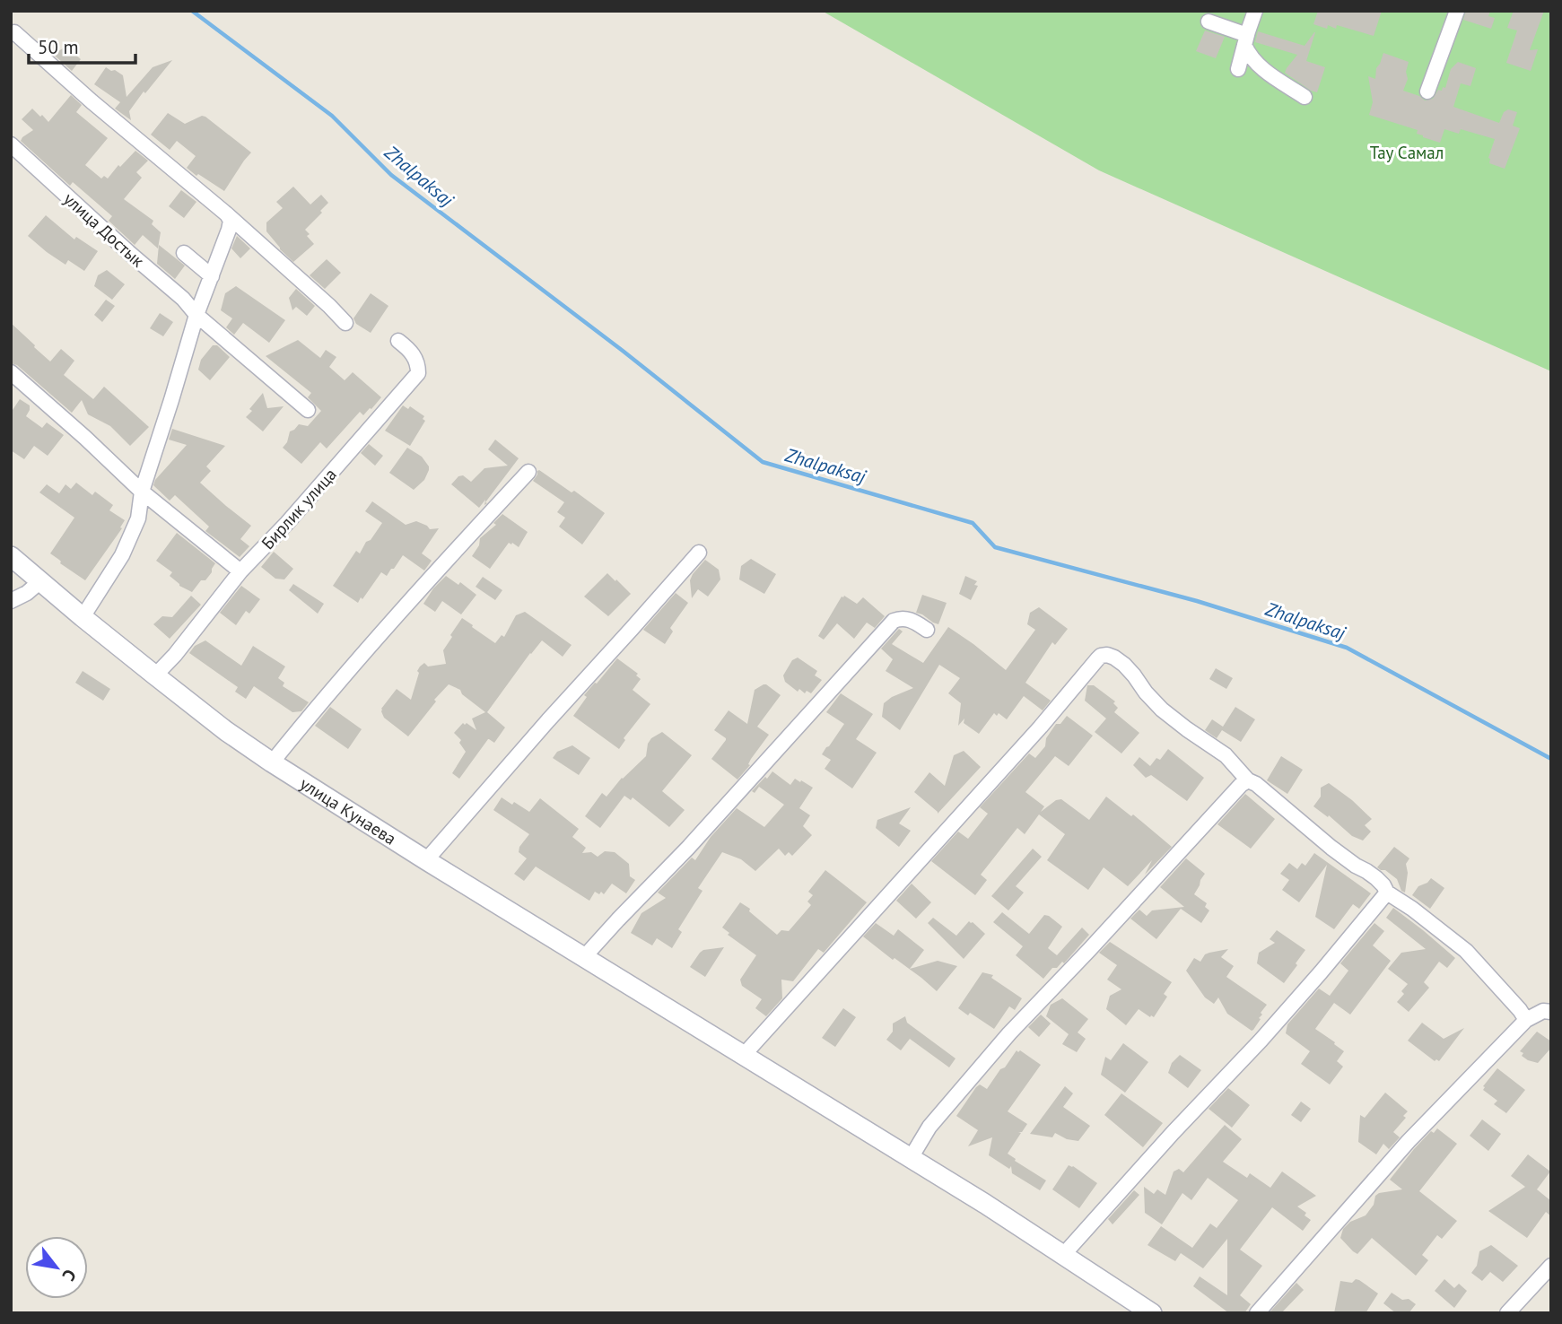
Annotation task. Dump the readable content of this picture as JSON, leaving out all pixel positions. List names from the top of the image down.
{
  "streets": {
    "main road": ["улица Кунаева"],
    "street": ["улица Достык", "Бирлик улица"]
  },
  "crossings": [
    ["Бирлик улица", "улица Кунаева"]
  ],
  "water": ["Zhalpaksaj"],
  "parks": ["Тау Самал"],
  "scale_bar": "50 m",
  "north": "bottom right"
}
